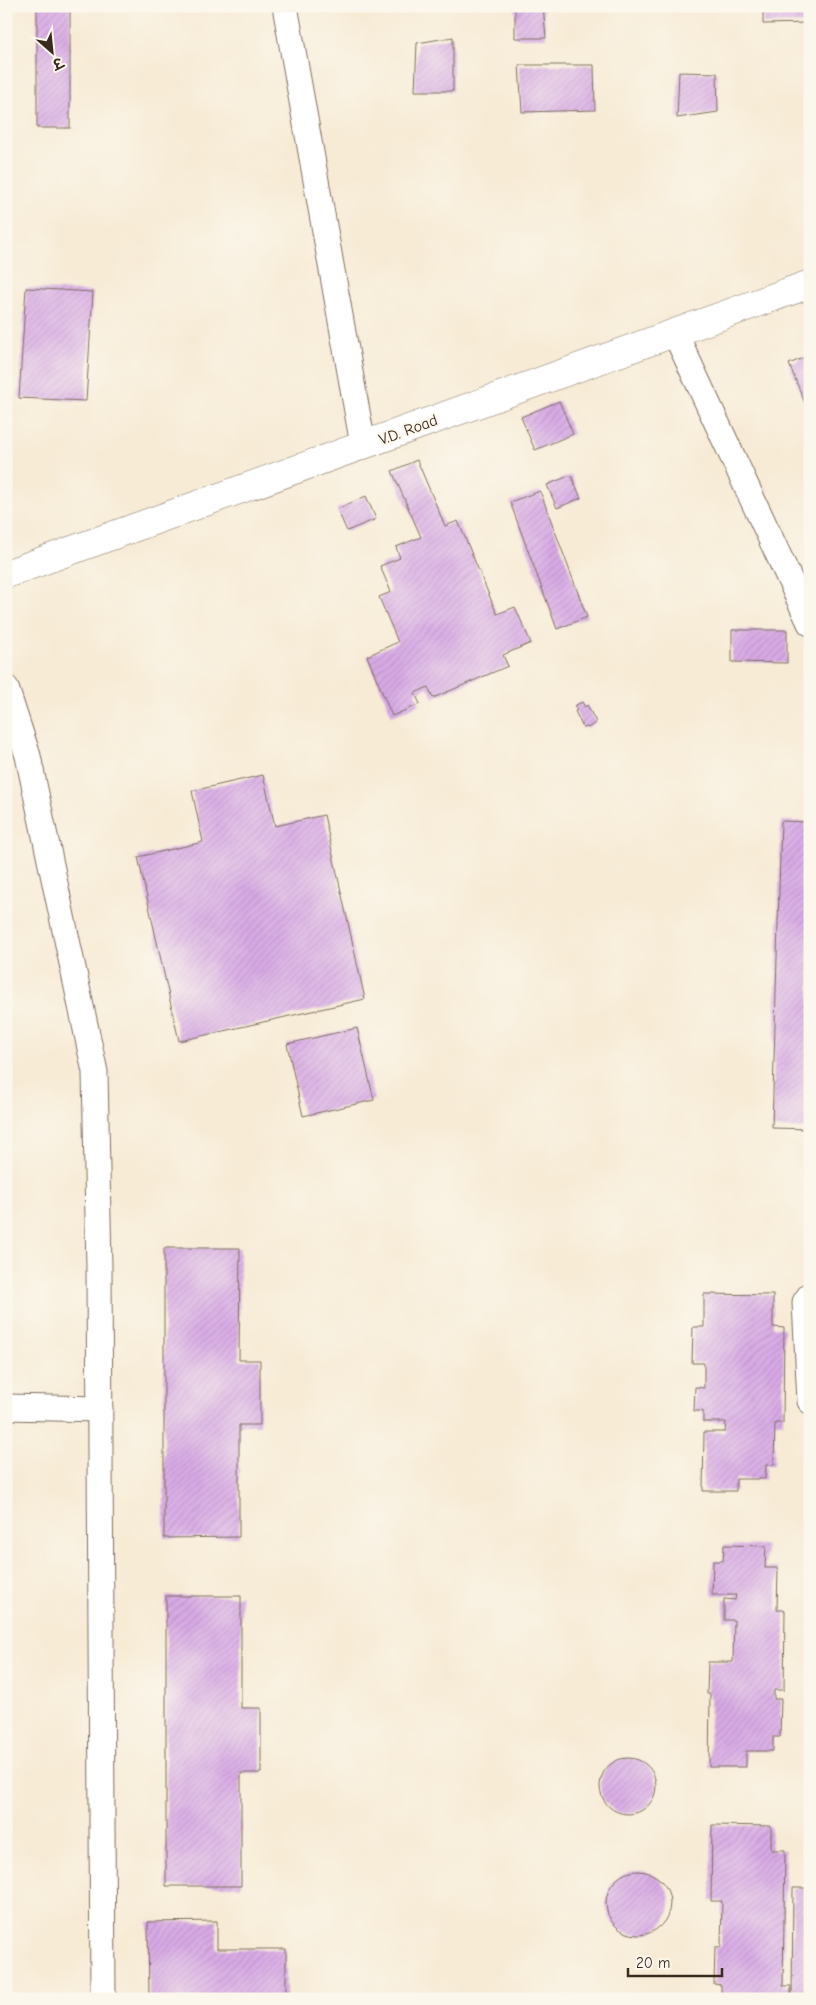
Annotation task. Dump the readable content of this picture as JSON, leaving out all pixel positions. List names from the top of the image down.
{
  "streets": {
    "street": ["V.D. Road"]
  },
  "scale_bar": "20 m",
  "north": "bottom right"
}
